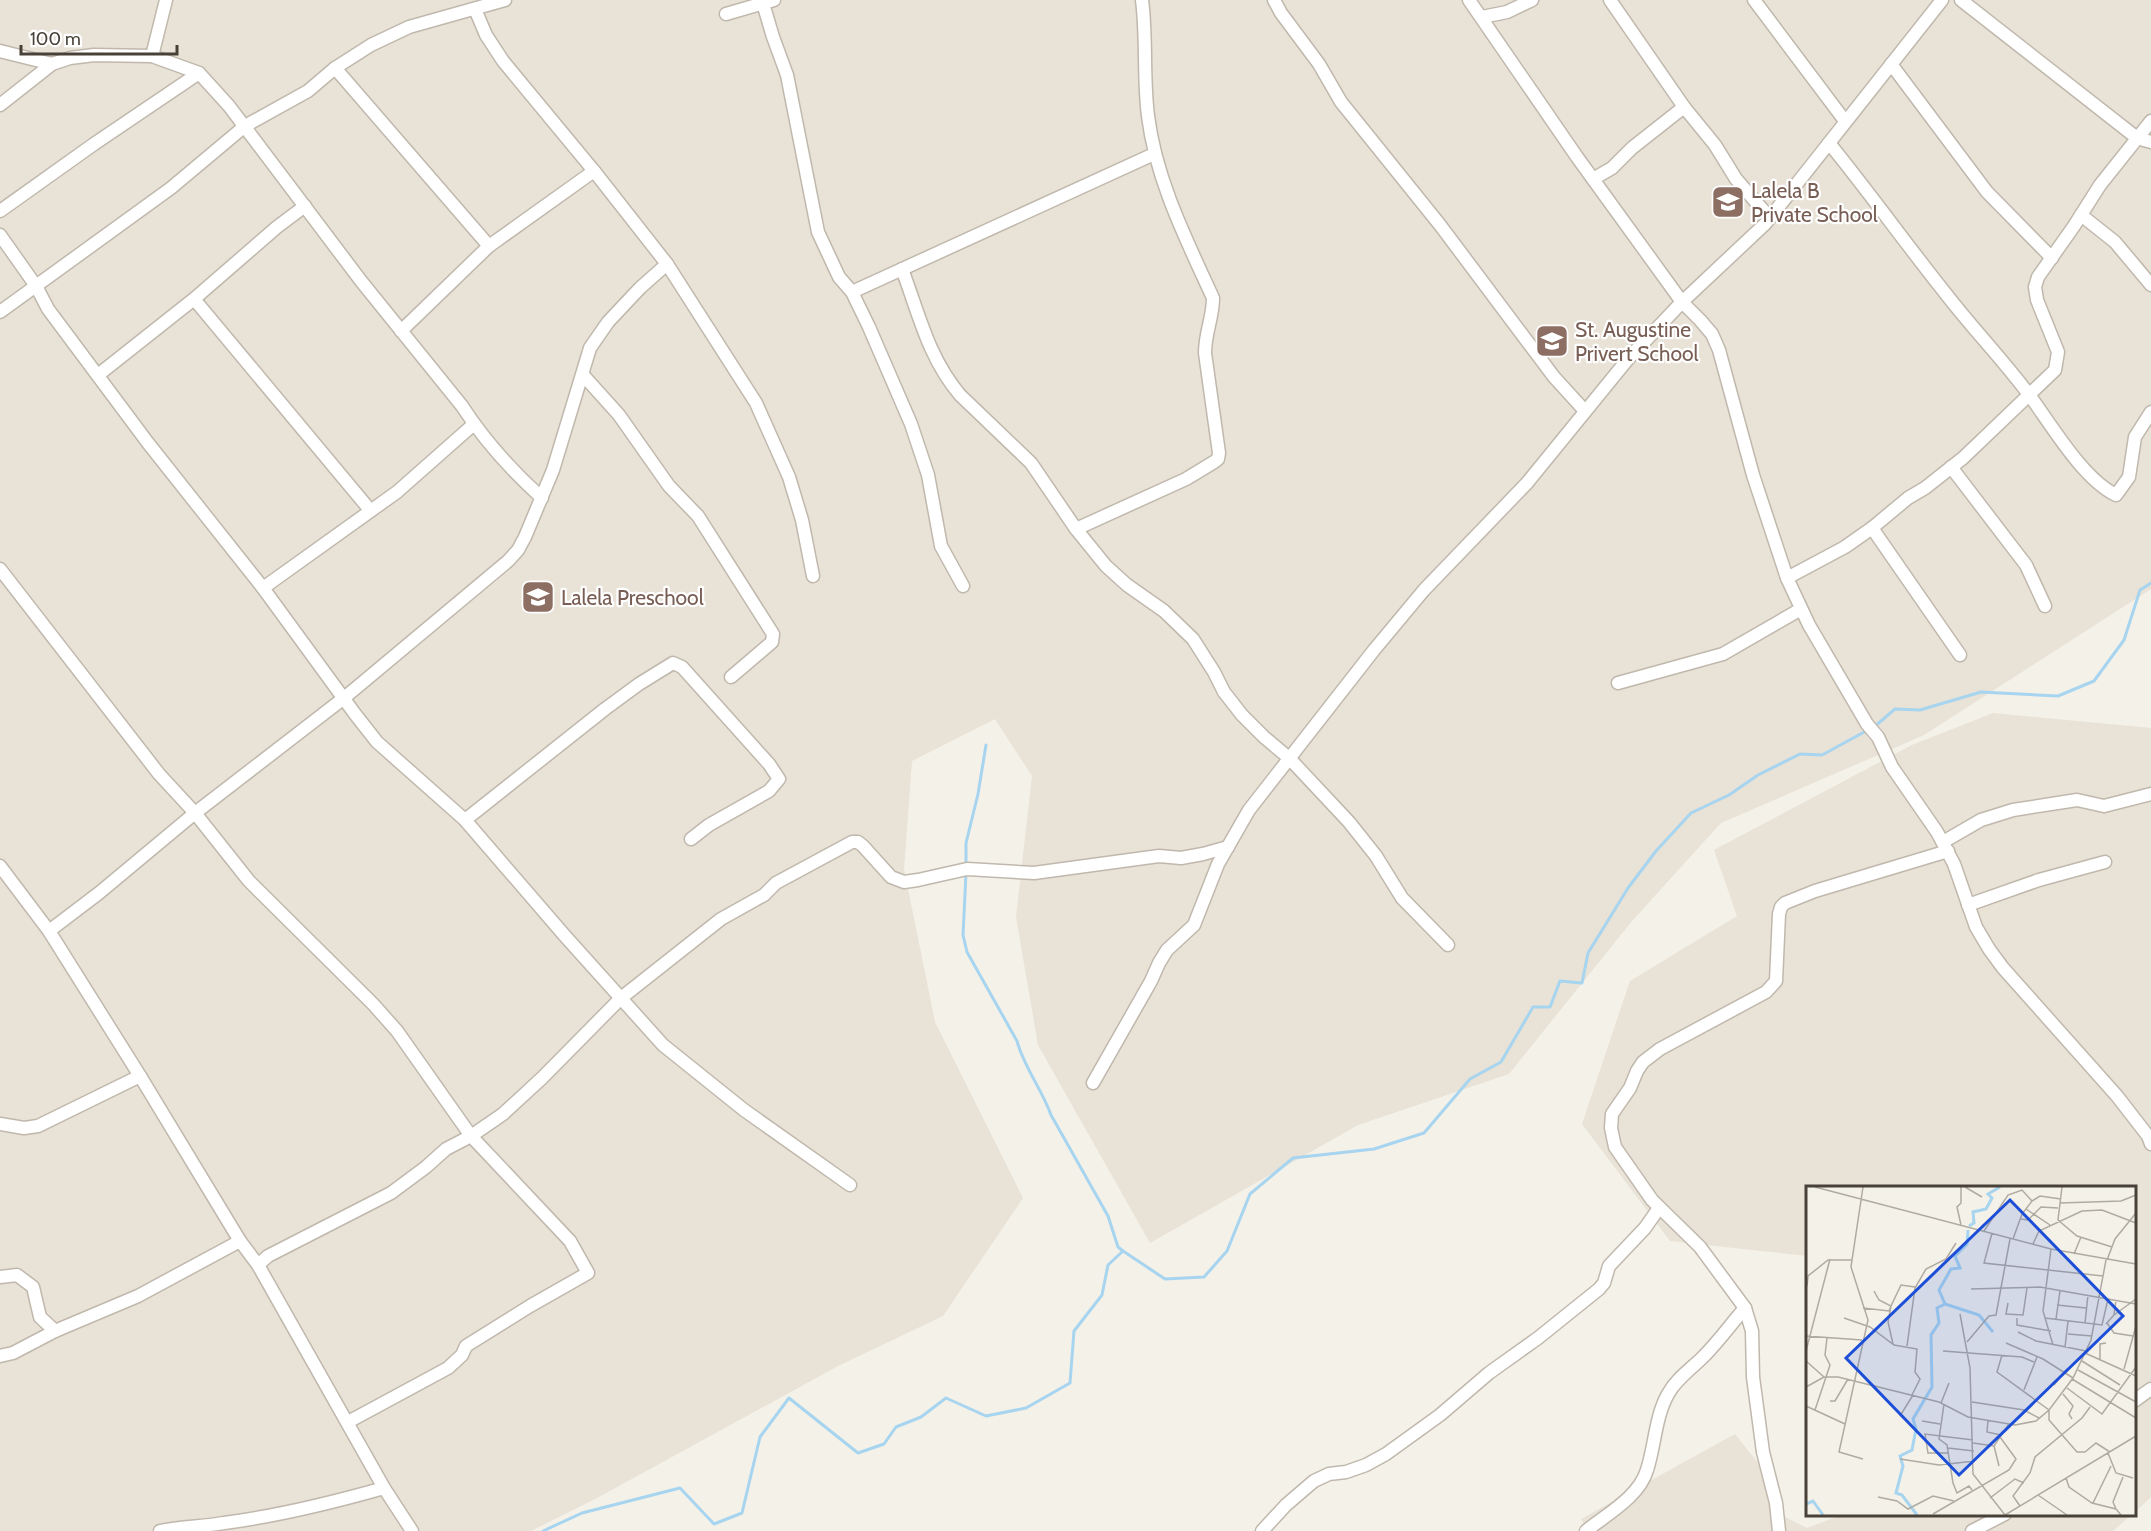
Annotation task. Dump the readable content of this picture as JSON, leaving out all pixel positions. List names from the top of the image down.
{
  "places": {
    "school or university": ["Lalela B Private School", "St. Augustine Privert School", "Lalela Preschool"]
  },
  "scale_bar": "100 m"
}
